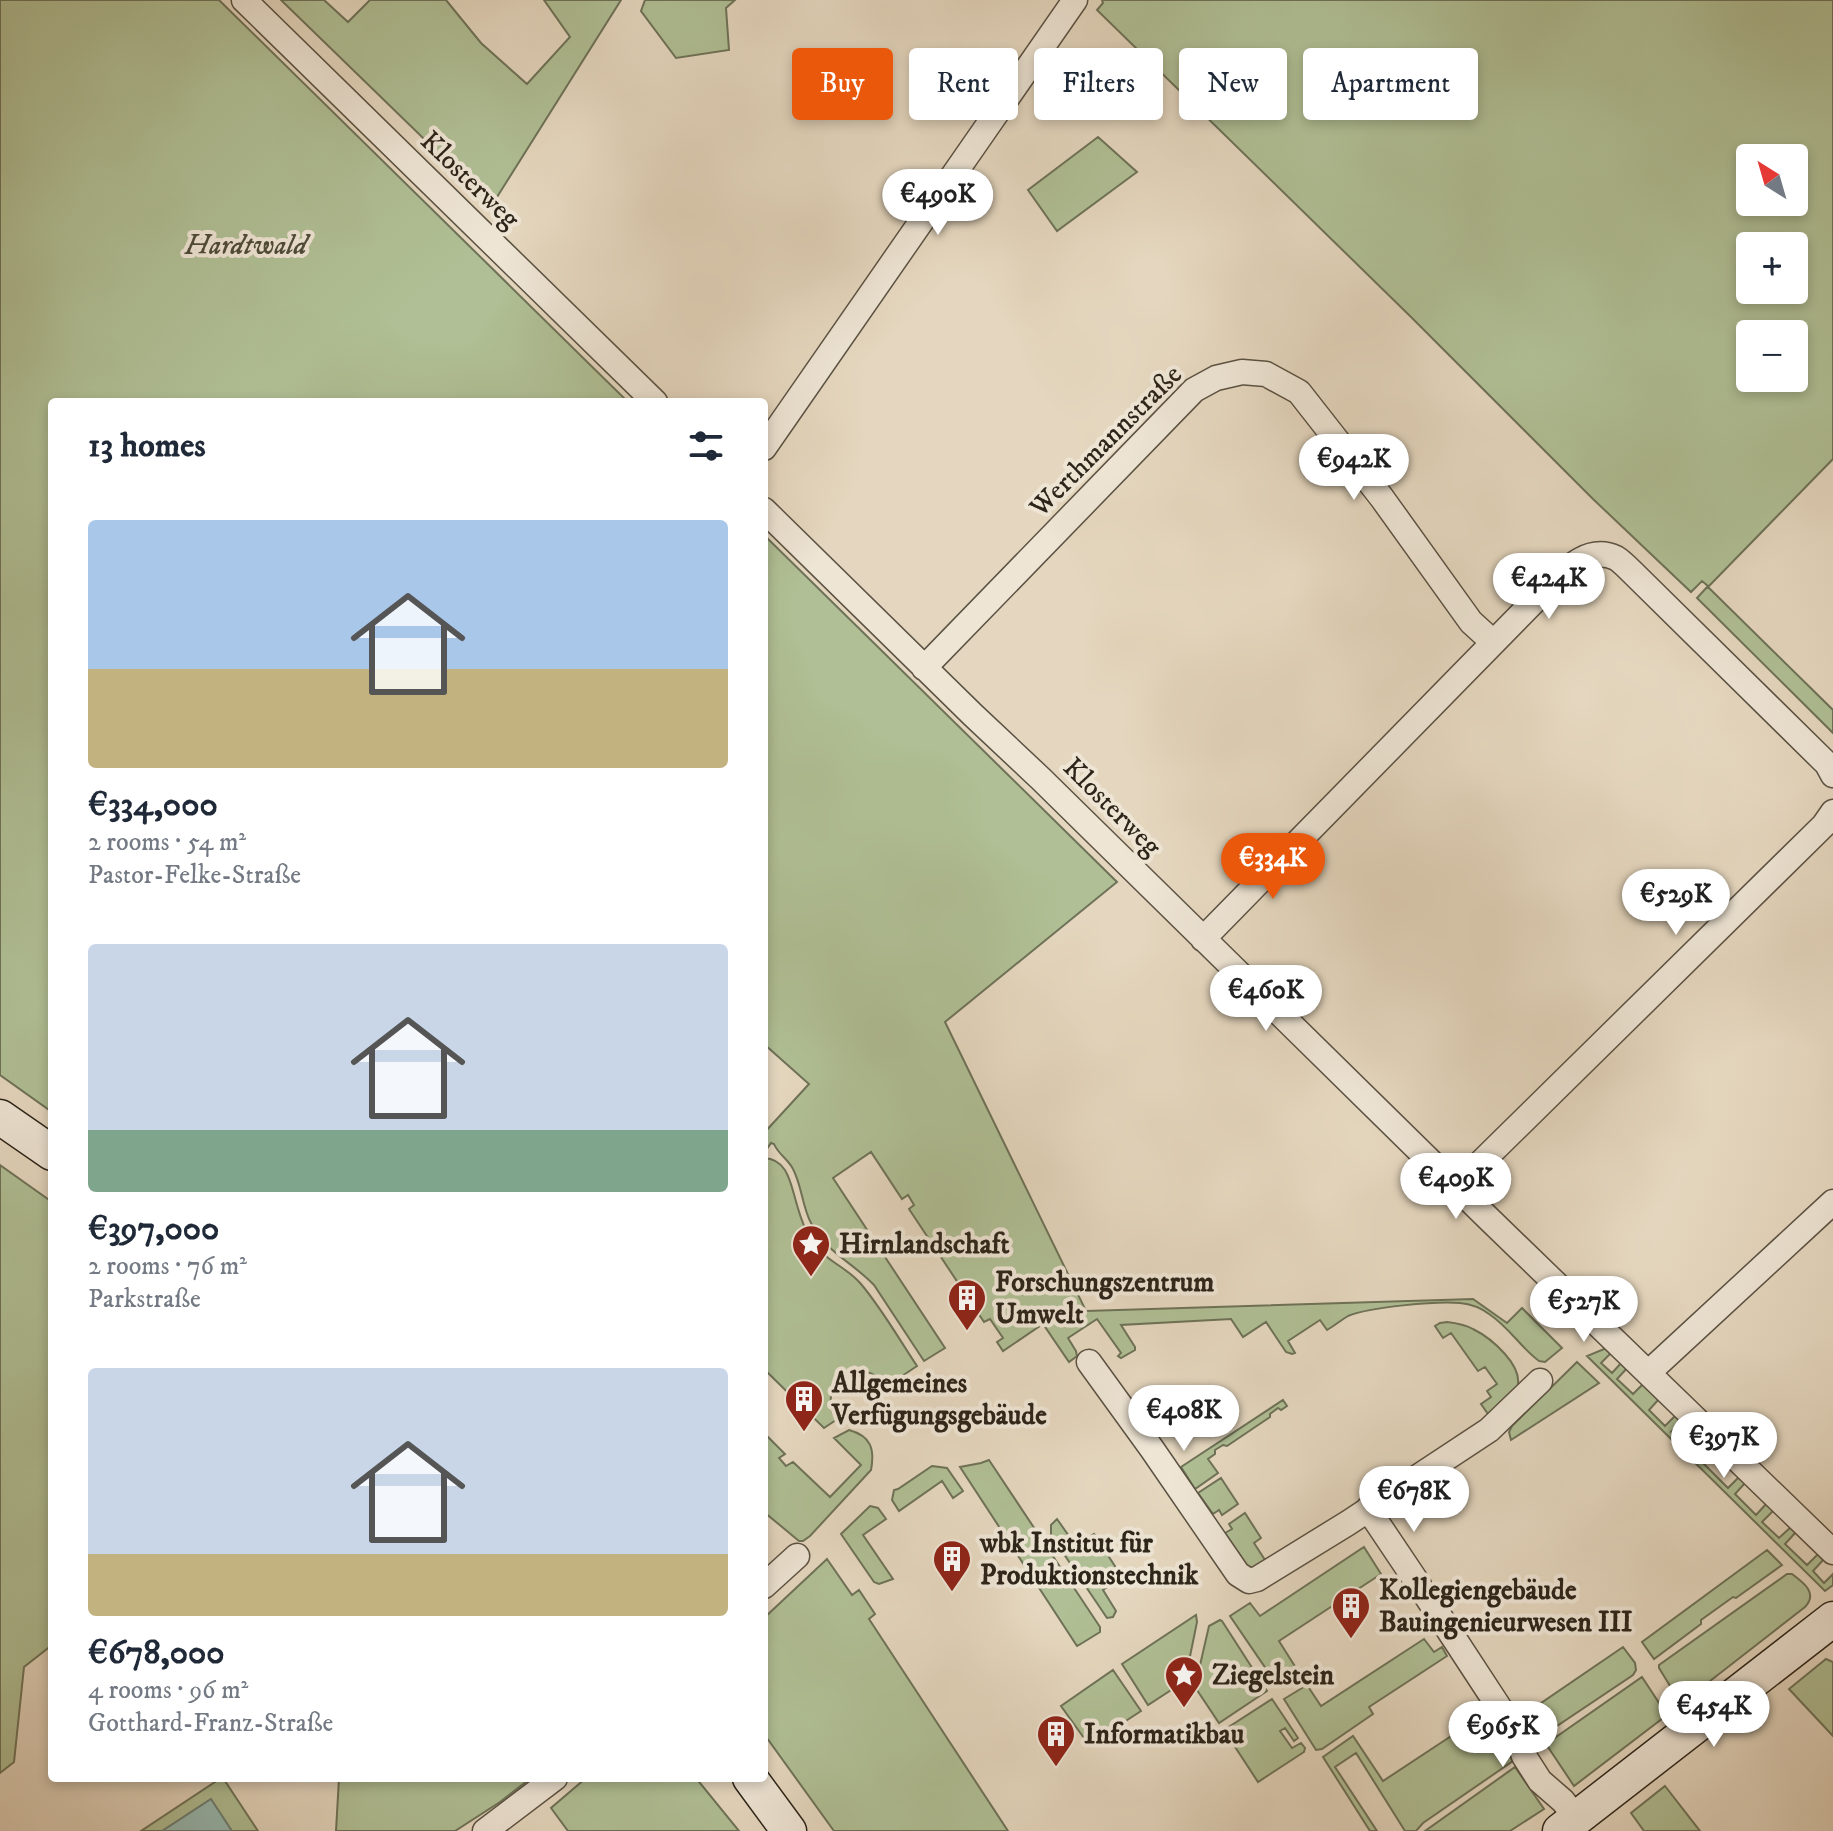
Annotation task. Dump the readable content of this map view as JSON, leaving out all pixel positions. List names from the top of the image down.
{
  "streets": {
    "street": ["Klosterweg", "Werthmannstraße"]
  },
  "crossings": [
    ["Klosterweg", "Werthmannstraße"]
  ],
  "parks": ["Hardtwald"],
  "places": {
    "place": ["Hirnlandschaft", "Ziegelstein"],
    "building": [
      "Forschungszentrum Umwelt",
      "Allgemeines Verfügungsgebäude",
      "wbk Institut für Produktionstechnik",
      "Kollegiengebäude Bauingenieurwesen III",
      "Informatikbau"
    ]
  },
  "north": "top left",
  "page": {
    "chip": [
      "Buy",
      "Rent",
      "Filters",
      "New",
      "Apartment"
    ],
    "map_buttons": ["+", "−"],
    "price": [
      "€490K",
      "€942K",
      "€424K",
      "€334K",
      "€529K",
      "€460K",
      "€409K",
      "€527K",
      "€408K",
      "€397K",
      "€678K",
      "€454K",
      "€965K"
    ],
    "heading": "13 homes",
    "list": [
      {
        "name": "€334,000",
        "note": "2 rooms · 54 m² · Pastor-Felke-Straße"
      },
      {
        "name": "€397,000",
        "note": "2 rooms · 76 m² · Parkstraße"
      },
      {
        "name": "€678,000",
        "note": "4 rooms · 96 m² · Gotthard-Franz-Straße"
      }
    ]
  }
}
